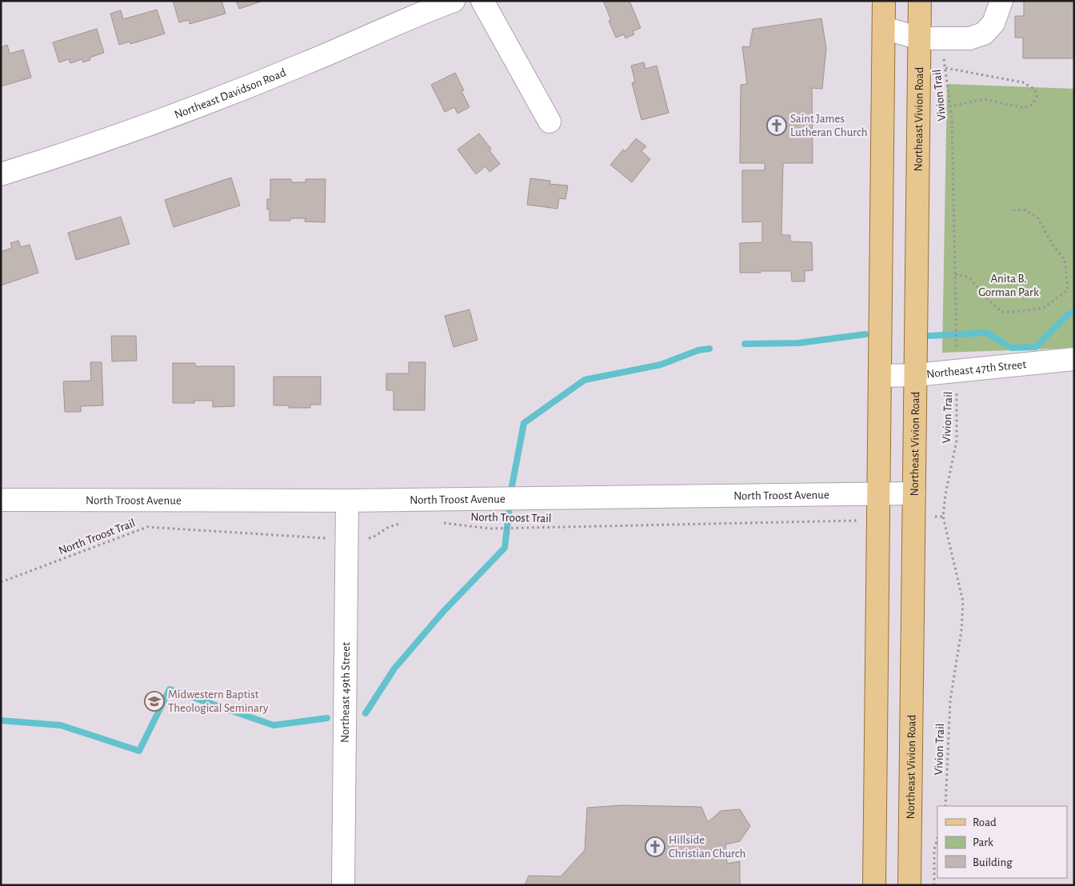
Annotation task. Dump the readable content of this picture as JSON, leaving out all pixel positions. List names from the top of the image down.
{
  "streets": {
    "main road": ["Northeast Vivion Road"],
    "street": [
      "Northeast Davidson Road",
      "Northeast 47th Street",
      "North Troost Avenue",
      "Northeast 49th Street"
    ],
    "path": ["Vivion Trail", "North Troost Trail"]
  },
  "crossings": [
    ["Vivion Trail", "Northeast 47th Street"],
    ["Northeast Vivion Road", "Northeast 47th Street"],
    ["Northeast Vivion Road", "North Troost Avenue"],
    ["North Troost Avenue", "Northeast 49th Street"],
    ["North Troost Trail", "Northeast 49th Street"]
  ],
  "parks": ["Anita B. Gorman Park"],
  "places": {
    "church": ["Saint James Lutheran Church", "Hillside Christian Church"],
    "school or university": ["Midwestern Baptist Theological Seminary"]
  },
  "legend": ["Road", "Park", "Building"]
}
